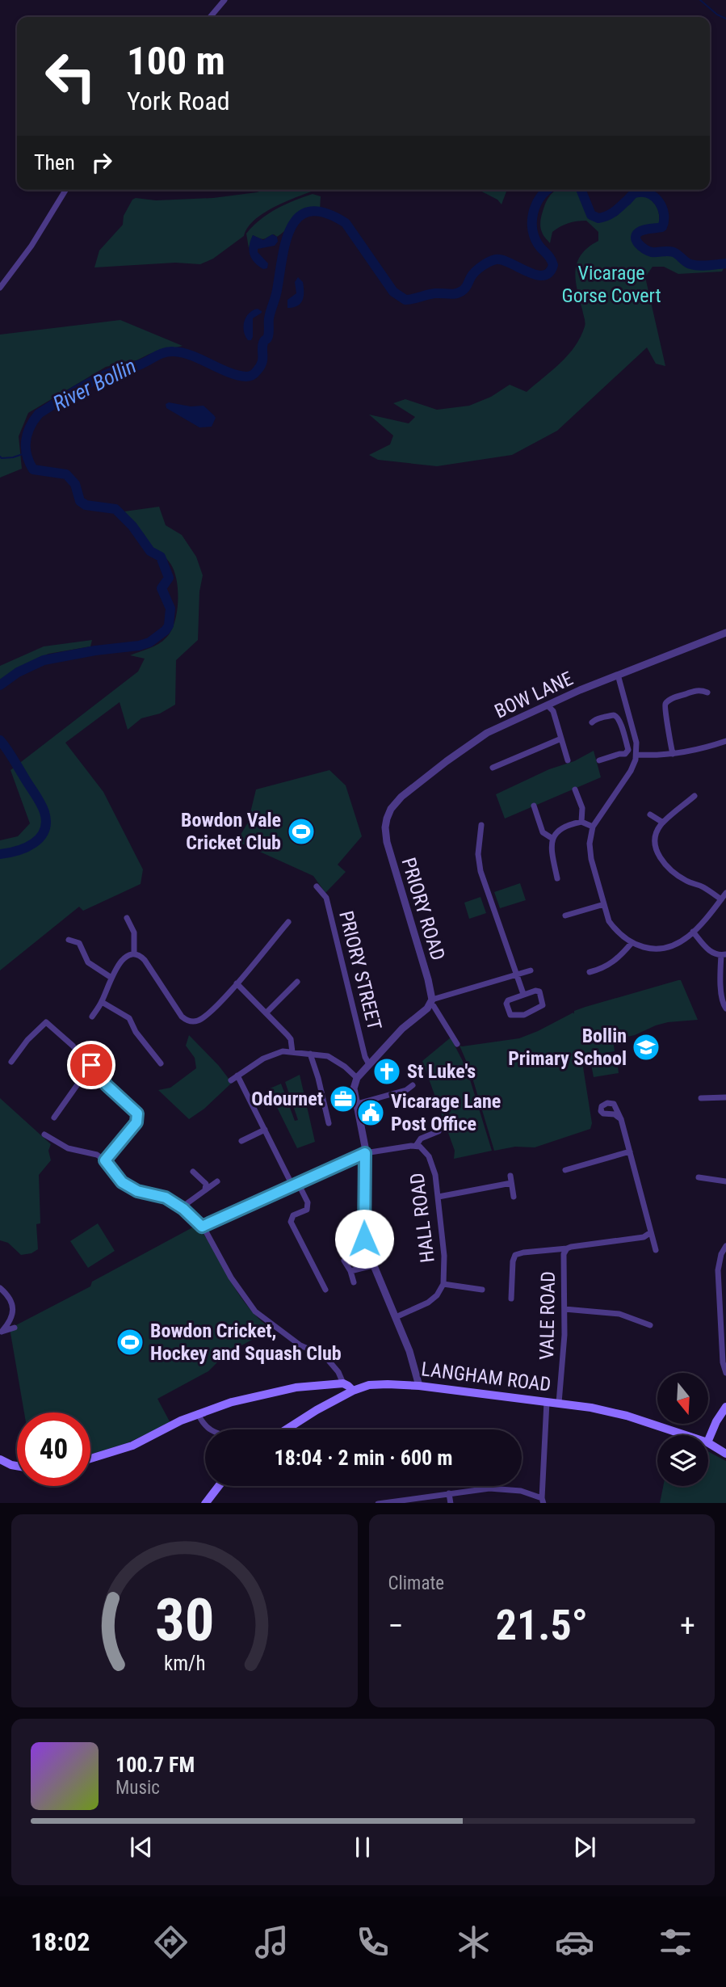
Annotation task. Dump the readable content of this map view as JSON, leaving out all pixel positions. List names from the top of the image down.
{
  "streets": {
    "main road": ["LANGHAM ROAD"],
    "street": [
      "BOW LANE",
      "PRIORY ROAD",
      "PRIORY STREET",
      "HALL ROAD",
      "VALE ROAD"
    ]
  },
  "crossings": [
    ["BOW LANE", "PRIORY ROAD"],
    ["VALE ROAD", "LANGHAM ROAD"]
  ],
  "water": ["River Bollin"],
  "parks": ["Vicarage Gorse Covert"],
  "places": {
    "sports": ["Bowdon Vale Cricket Club", "Bowdon Cricket, Hockey and Squash Club"],
    "school or university": ["Bollin Primary School"],
    "church": ["St Luke's"],
    "office": ["Odournet"],
    "public building": ["Vicarage Lane Post Office"]
  },
  "north": "bottom",
  "page": {
    "turn": ["100 m", "York Road"],
    "then": "Then",
    "limit": "40",
    "trip": "18:04 · 2 min · 600 m",
    "tile": "Climate",
    "heat": ["−", "21.5°", "+"],
    "song": ["100.7 FM", "Music"],
    "tabs": "18:02",
    "gauge": ["30", "km/h"]
  }
}
